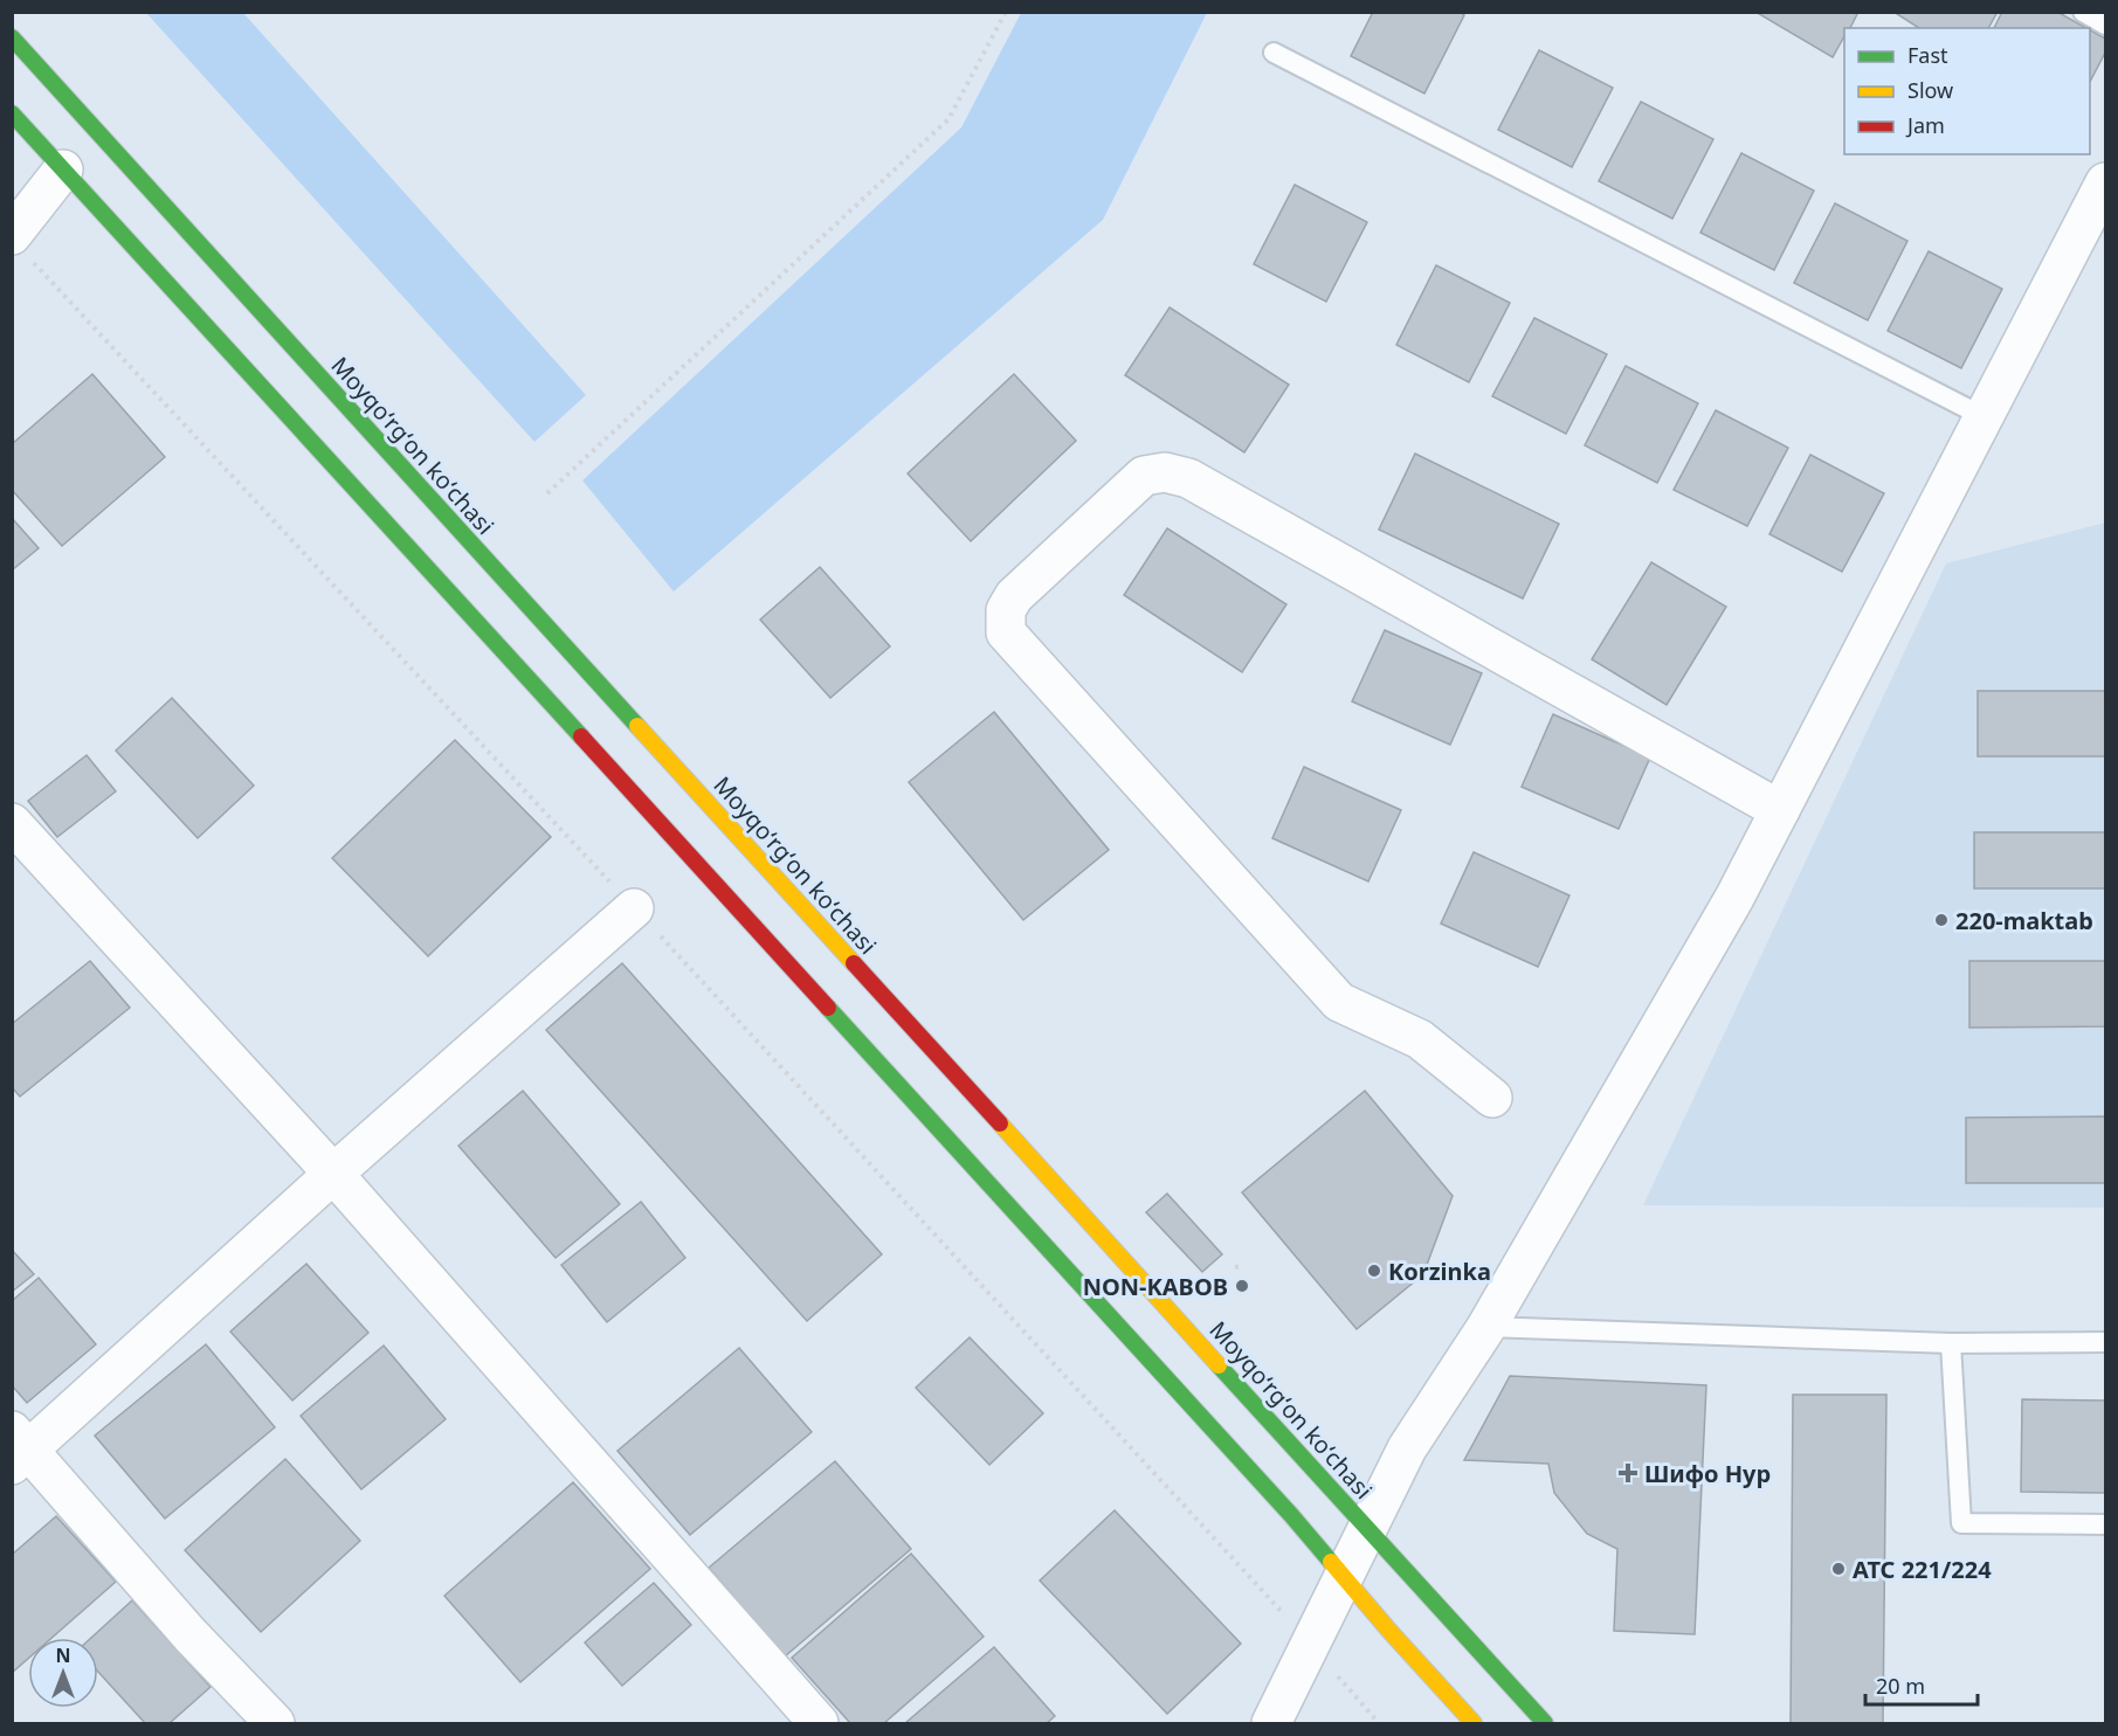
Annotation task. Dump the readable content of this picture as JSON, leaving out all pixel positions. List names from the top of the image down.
{
  "streets": {
    "main road": ["Moyqoʻrgʻon koʻchasi"]
  },
  "places": {
    "other": [
      "220-maktab",
      "Korzinka",
      "NON-KABOB",
      "АТС 221/224"
    ],
    "health": ["Шифо Нур"]
  },
  "legend": ["Fast", "Slow", "Jam"],
  "scale_bar": "20 m",
  "north": "top"
}
